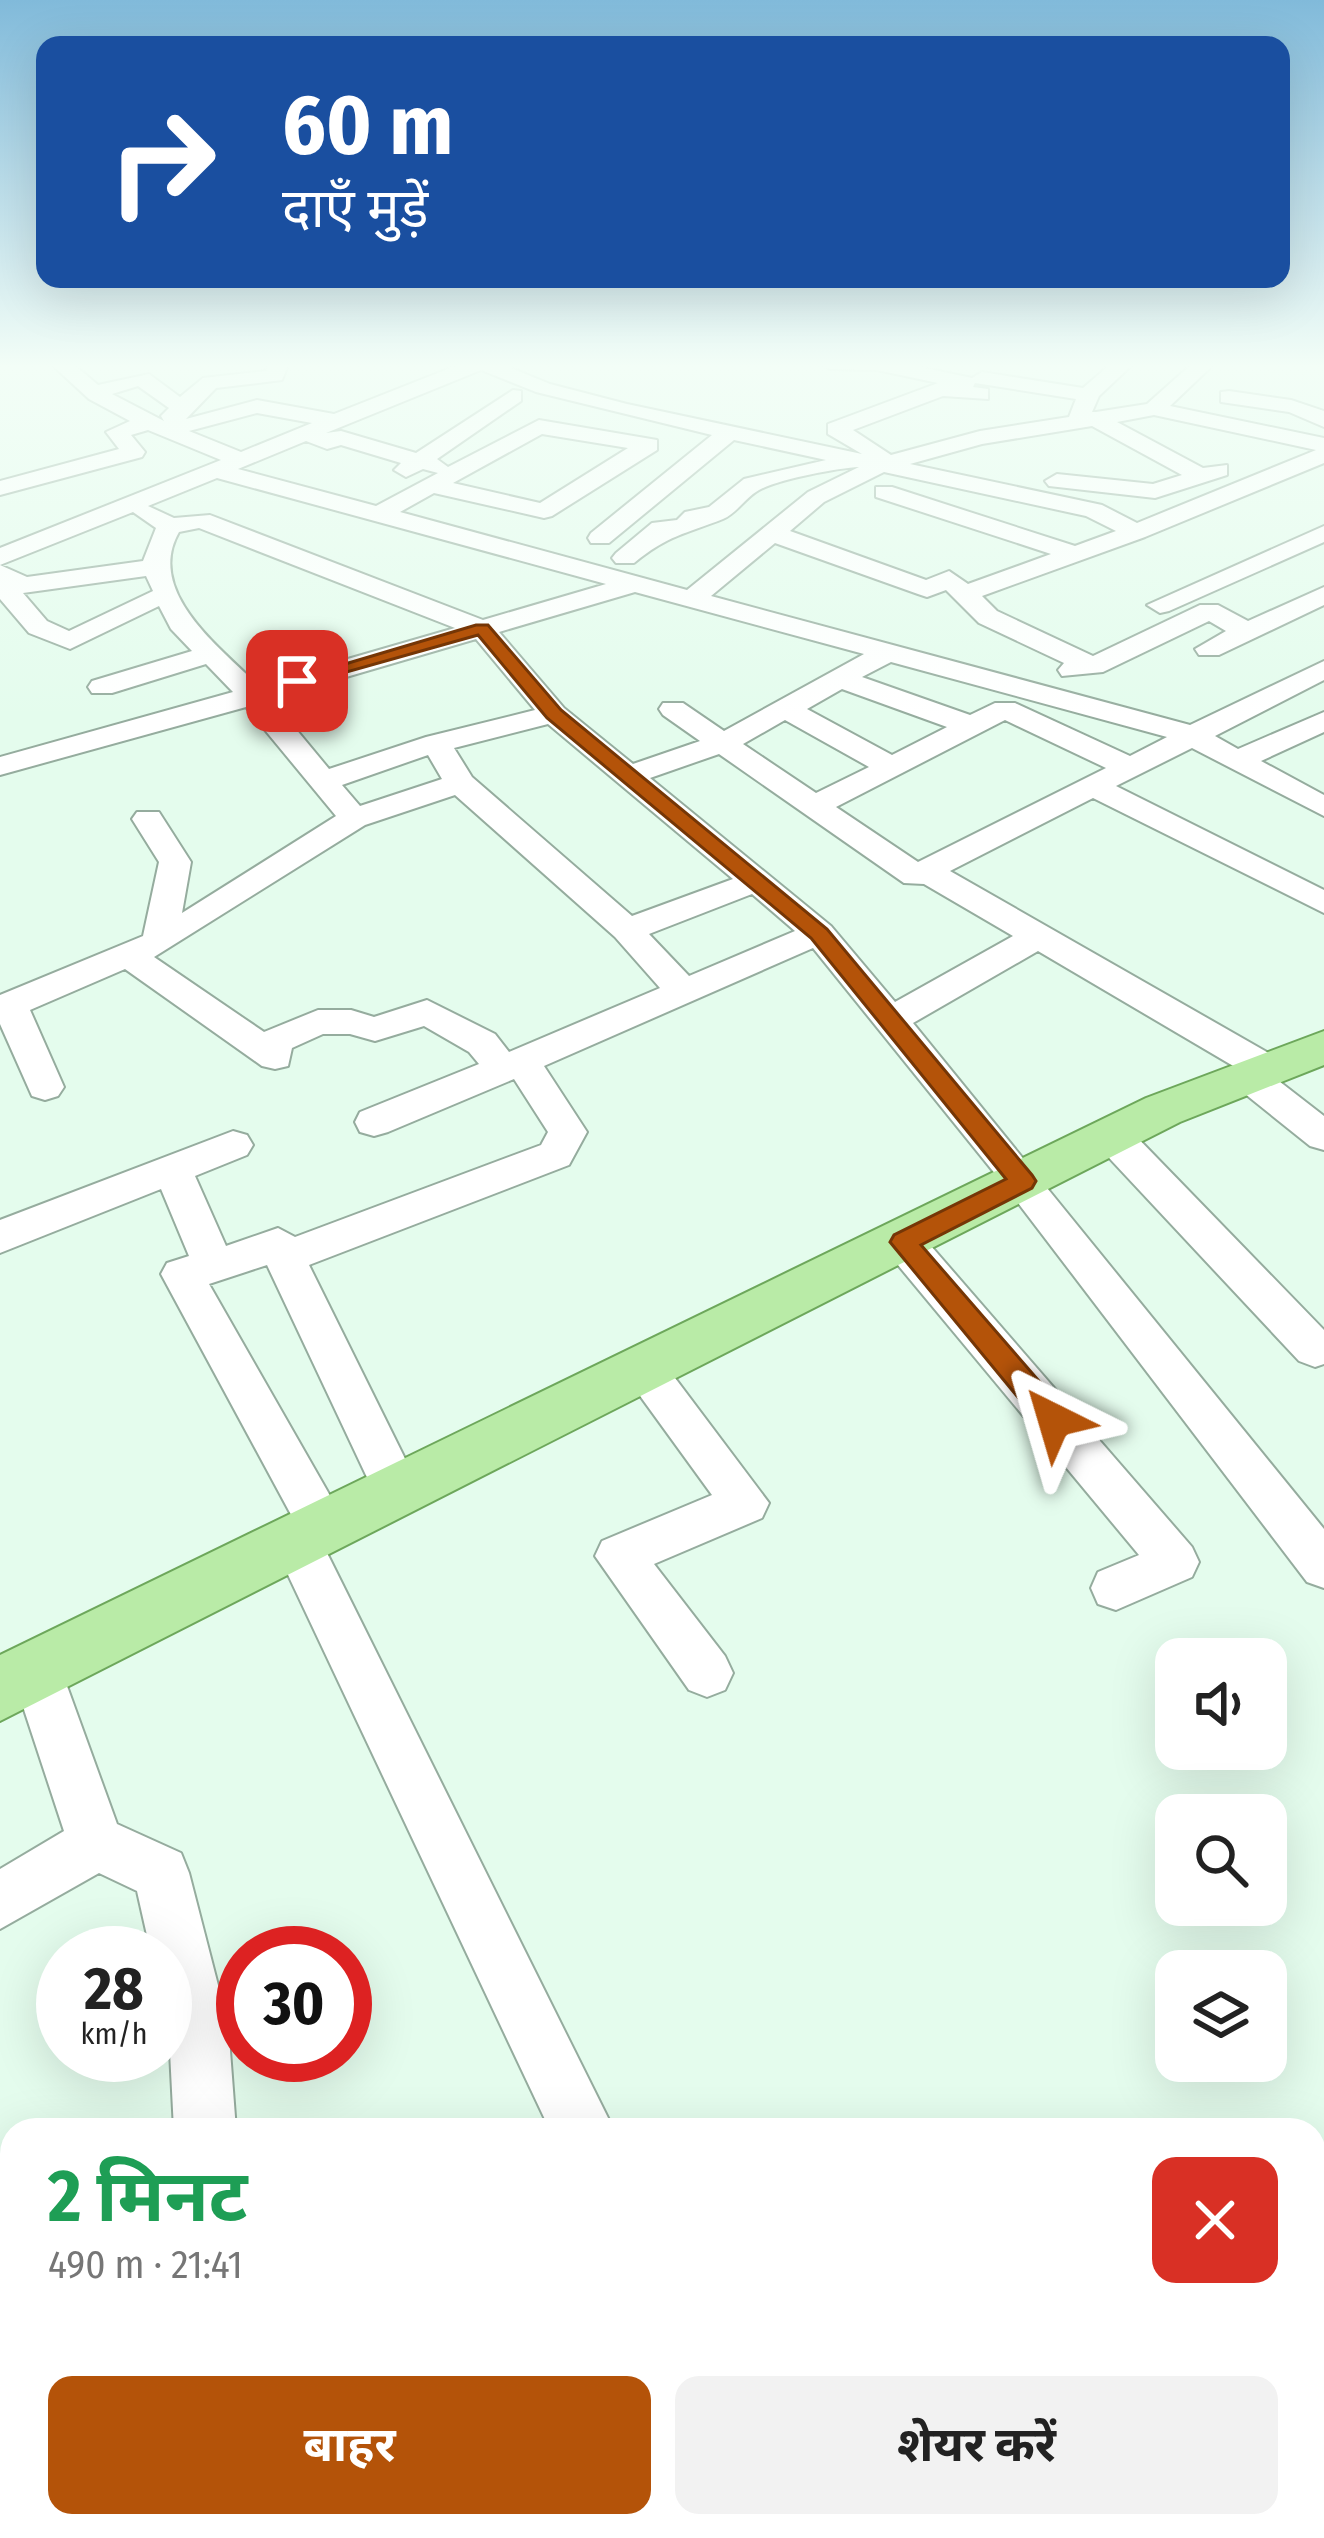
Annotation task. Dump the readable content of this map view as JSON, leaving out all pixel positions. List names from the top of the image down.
{
  "page": {
    "turn": ["60 m", "दाएँ मुड़ें"],
    "speed": "28 km/h",
    "limit": "30",
    "heading": ["2 मिनट", "490 m · 21:41"],
    "buttons": ["बाहर", "शेयर करें"]
  }
}
